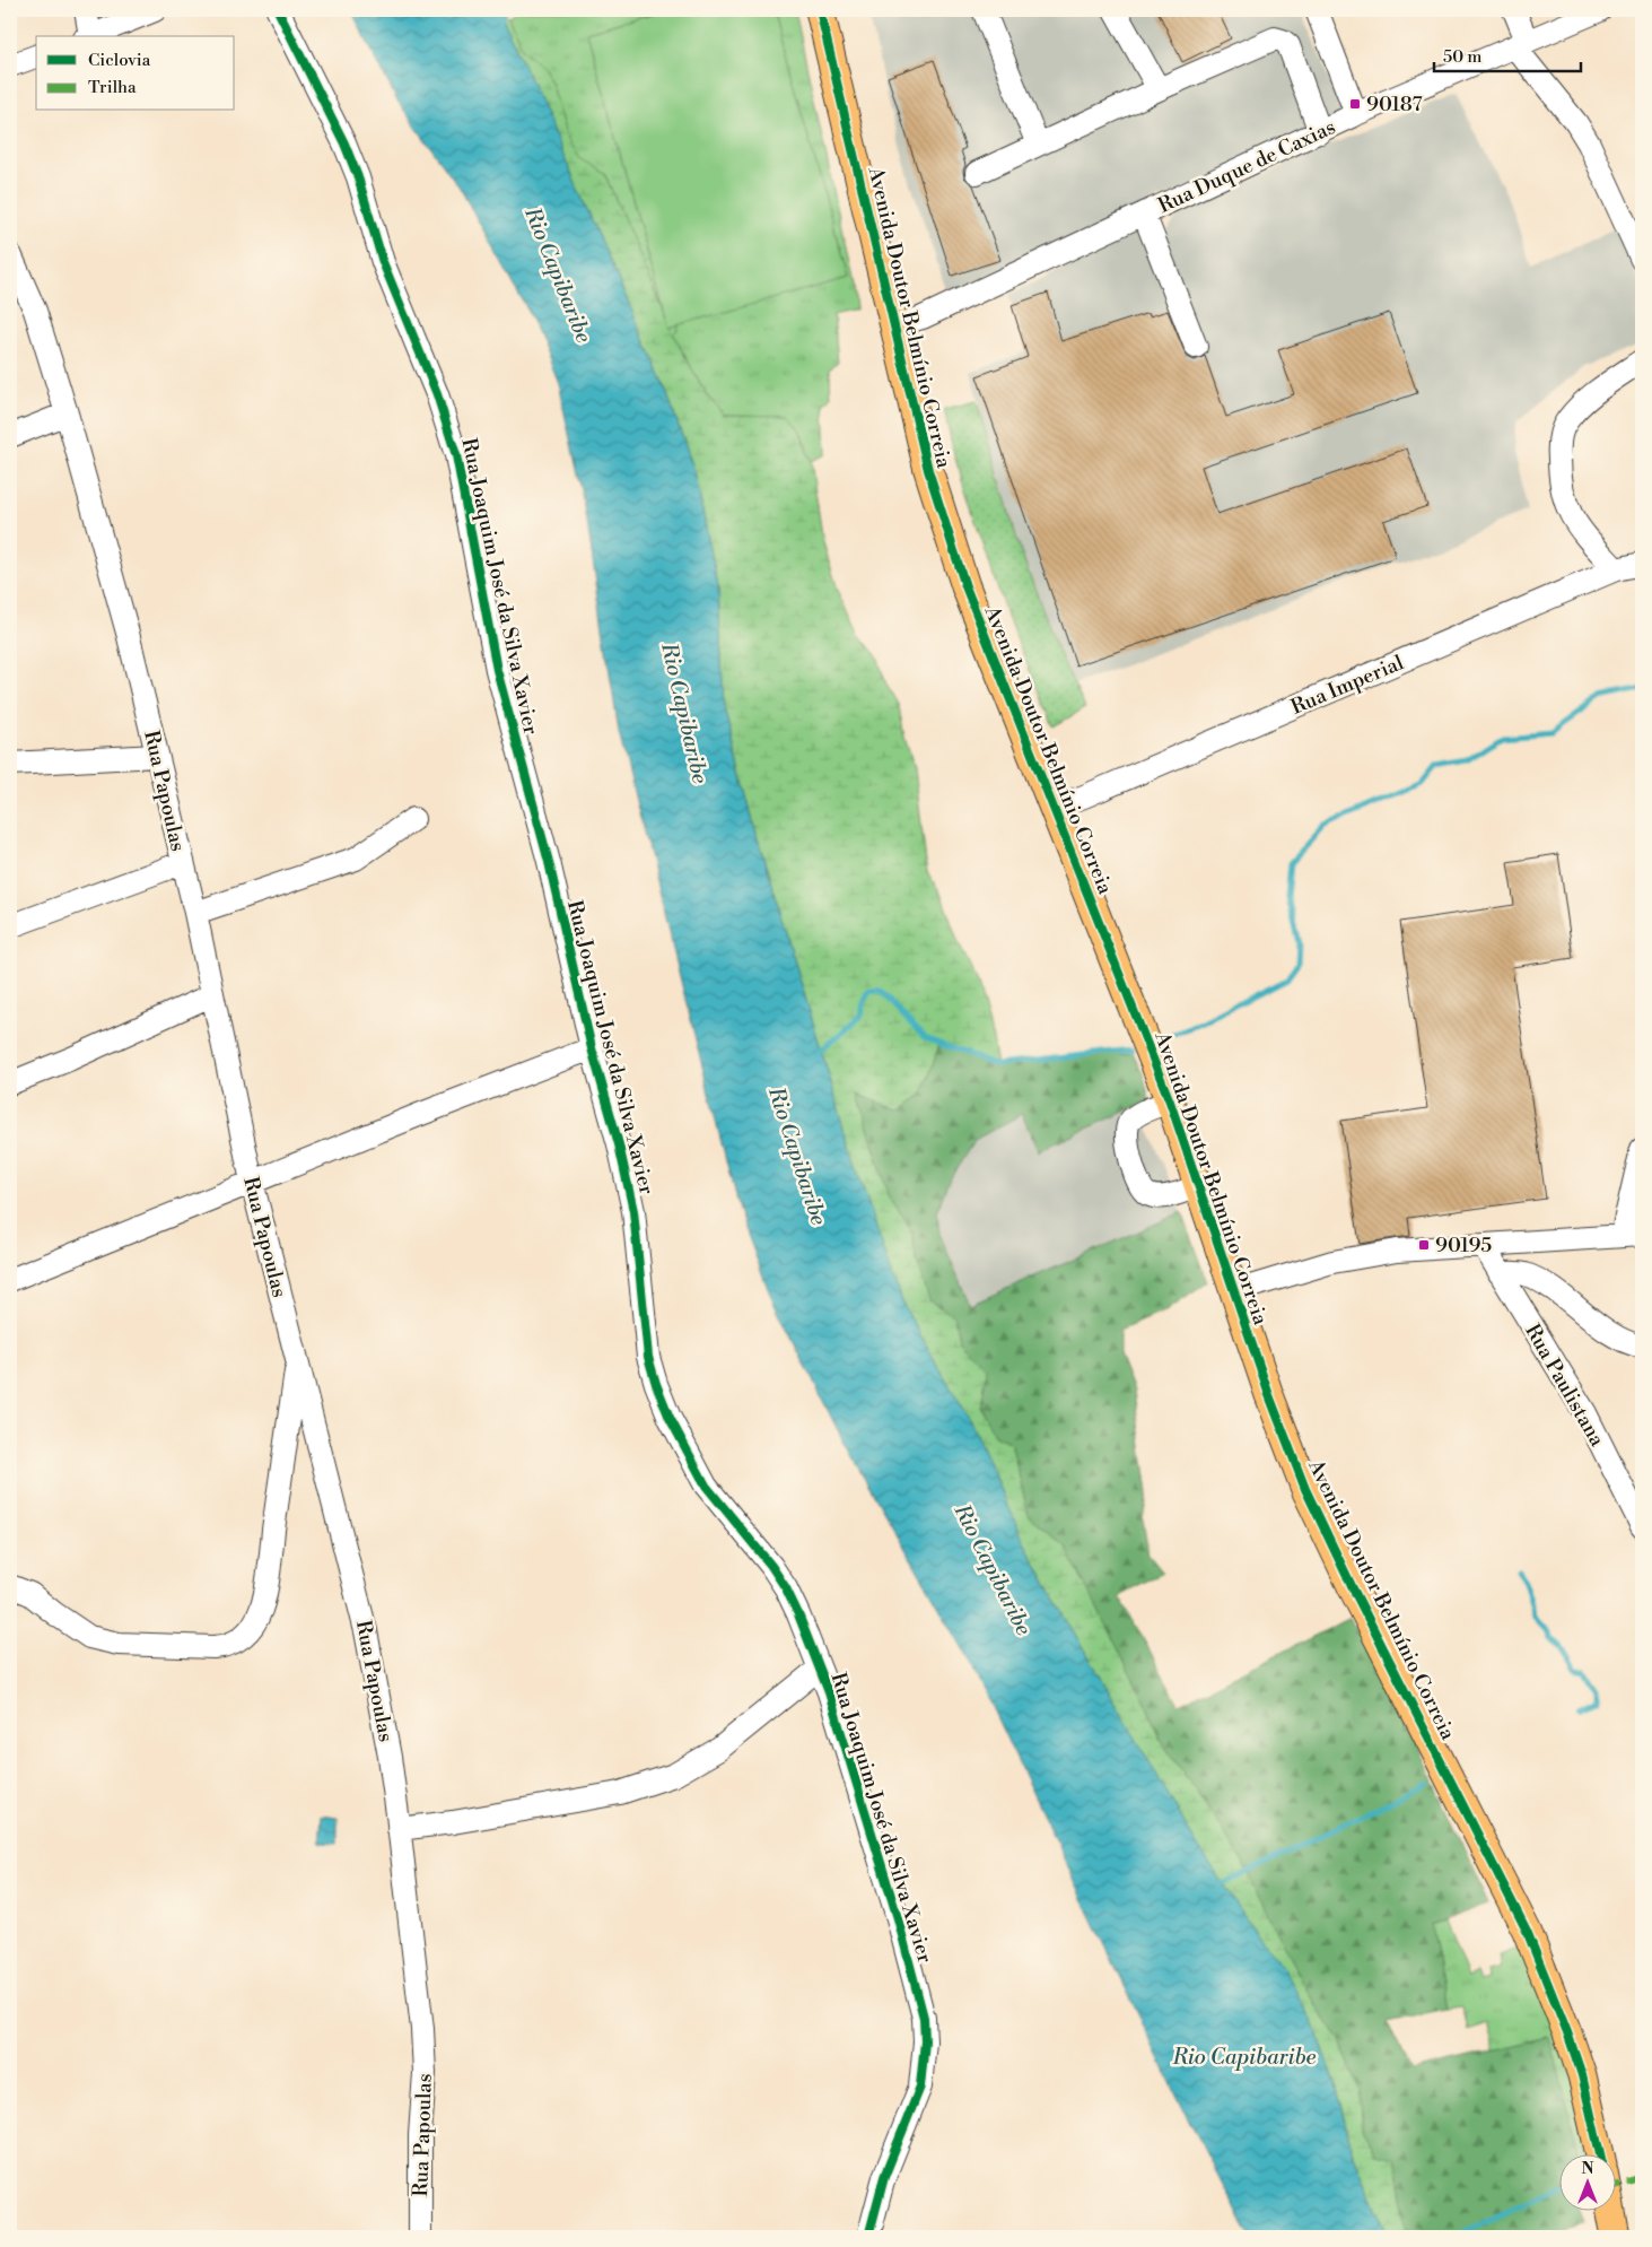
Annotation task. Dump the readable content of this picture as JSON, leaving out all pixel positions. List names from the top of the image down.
{
  "streets": {
    "main road": ["Avenida Doutor Belmínio Correia"],
    "street": [
      "Rua Duque de Caxias",
      "Rua Joaquim José da Silva Xavier",
      "Rua Imperial",
      "Rua Papoulas",
      "Rua Paulistana"
    ]
  },
  "crossings": [
    ["Rua Duque de Caxias", "Avenida Doutor Belmínio Correia"],
    ["Avenida Doutor Belmínio Correia", "Rua Imperial"],
    ["Rua Joaquim José da Silva Xavier", "Rua Papoulas"]
  ],
  "water": ["Rio Capibaribe"],
  "places": {
    "transit": ["90187", "90195"]
  },
  "legend": ["Ciclovia", "Trilha"],
  "scale_bar": "50 m",
  "north": "top"
}
